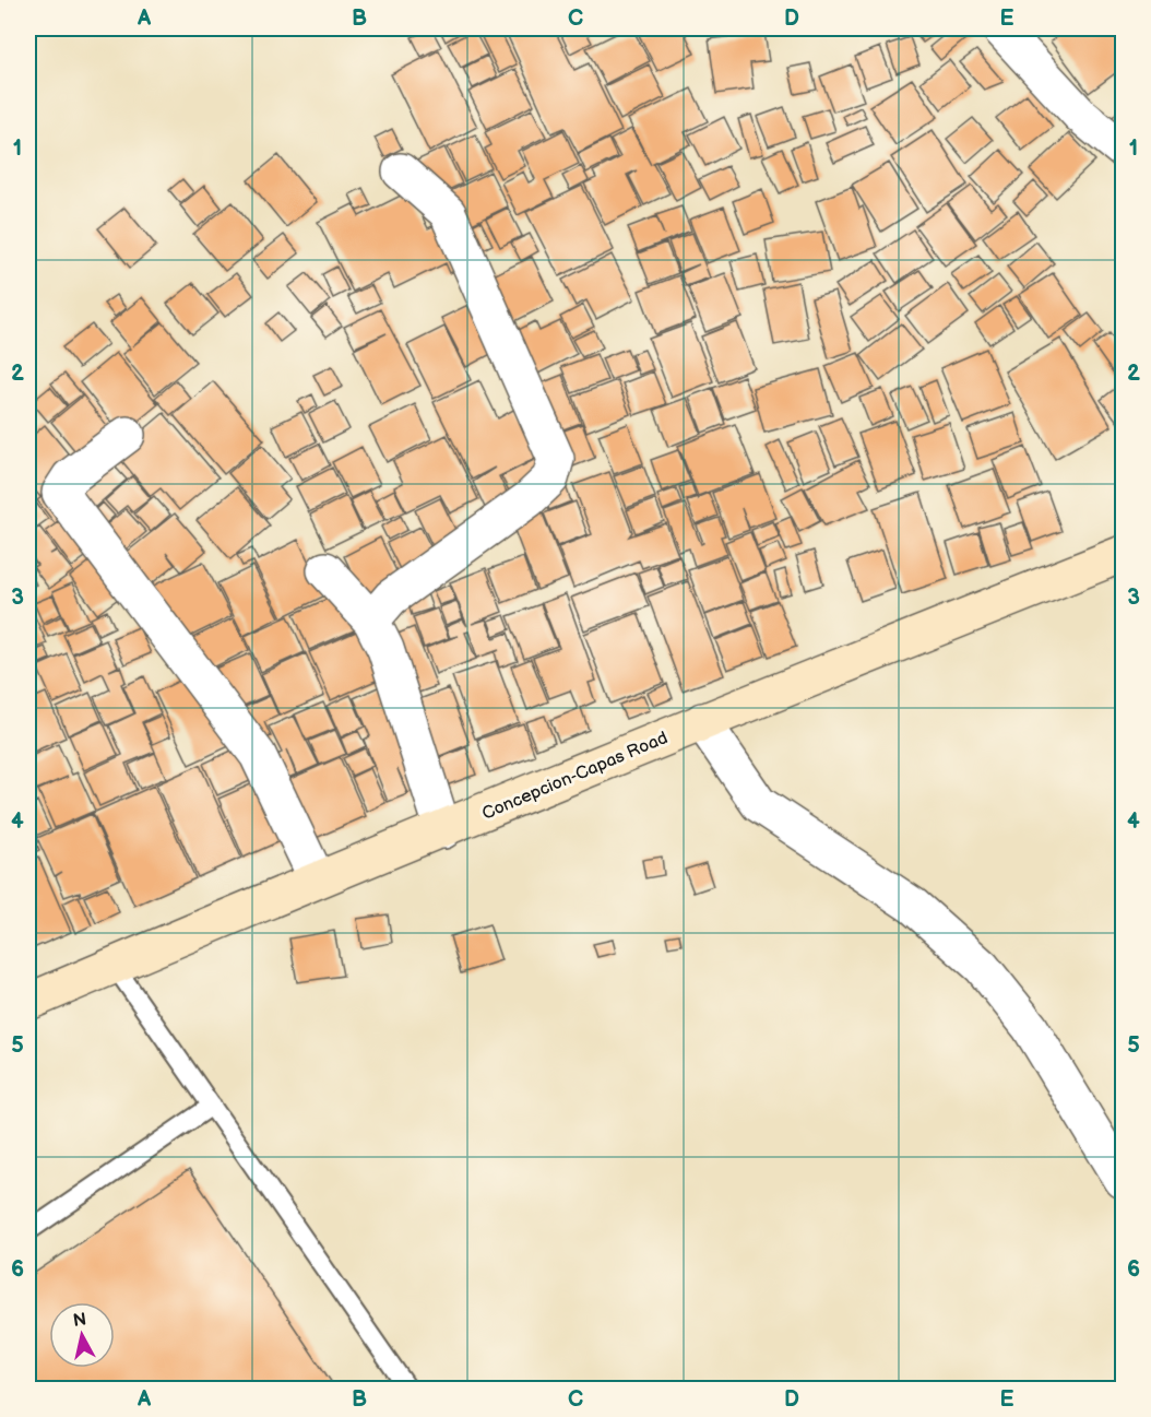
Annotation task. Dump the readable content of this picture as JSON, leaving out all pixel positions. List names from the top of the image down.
{
  "streets": {
    "main road": ["Concepcion-Capas Road"]
  },
  "north": "top",
  "grid": {
    "columns": [
      "A",
      "B",
      "C",
      "D",
      "E"
    ],
    "rows": [
      "1",
      "2",
      "3",
      "4",
      "5",
      "6"
    ]
  }
}
